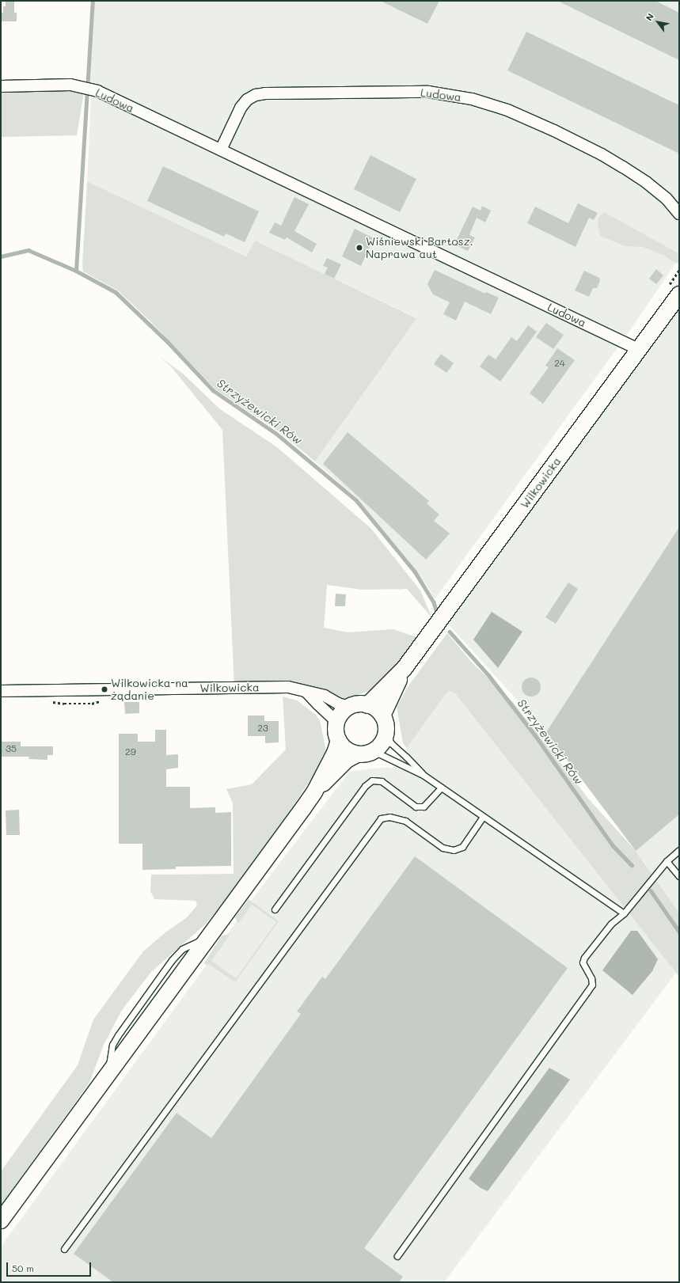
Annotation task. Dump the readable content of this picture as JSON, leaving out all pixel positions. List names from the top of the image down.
{
  "streets": {
    "main road": ["Wilkowicka"],
    "street": ["Ludowa"]
  },
  "crossings": [
    ["Ludowa", "Wilkowicka"]
  ],
  "water": ["Strzyżewicki Rów"],
  "places": ["Wiśniewski Bartosz. Naprawa aut", "Wilkowicka-na żądanie"],
  "house_numbers": [
    "24",
    "23",
    "35",
    "29"
  ],
  "scale_bar": "50 m",
  "north": "top left"
}
